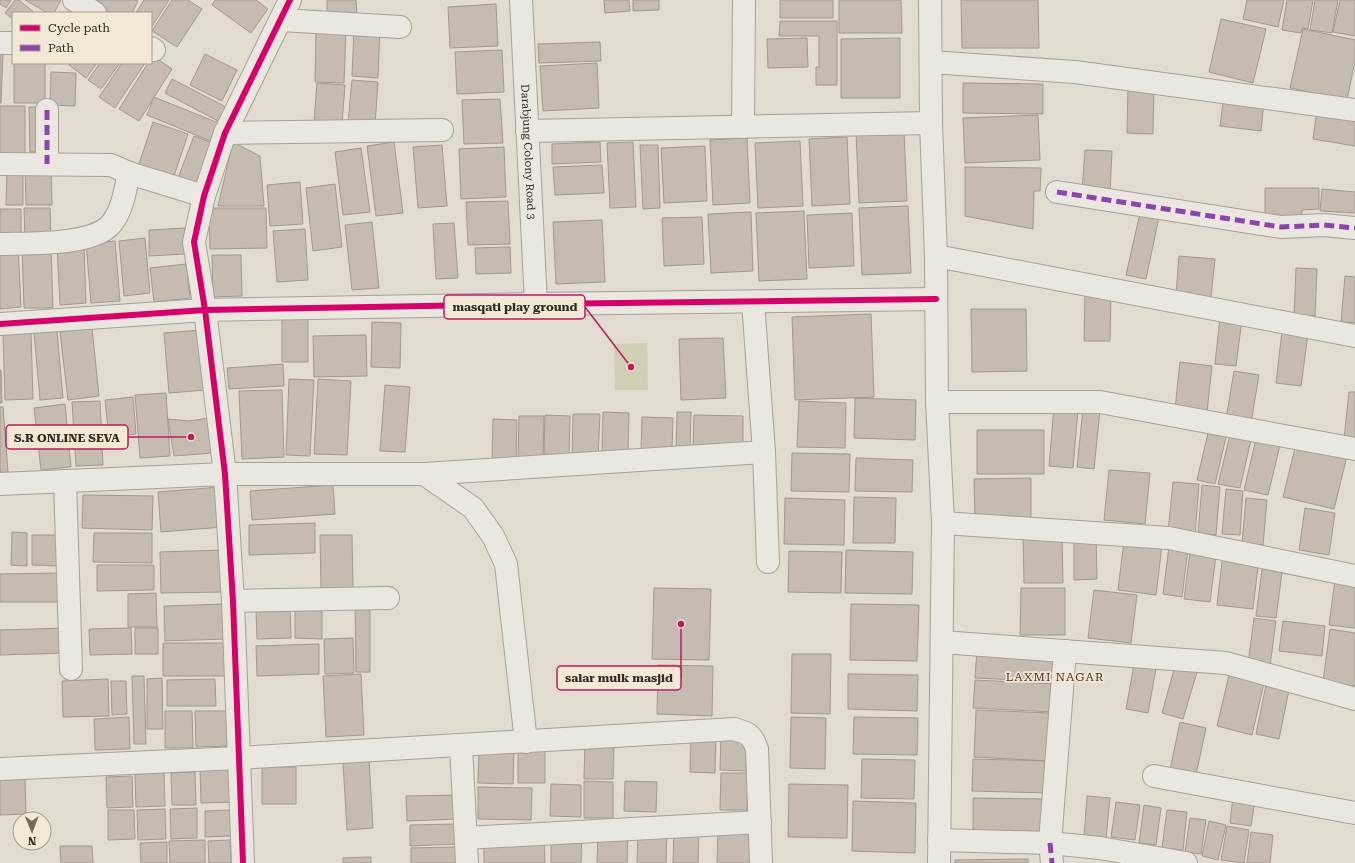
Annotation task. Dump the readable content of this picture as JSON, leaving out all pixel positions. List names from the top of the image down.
{
  "streets": {
    "street": ["Darabjung Colony Road 3"]
  },
  "districts": ["LAXMI NAGAR"],
  "places": ["masqati play ground", "S.R ONLINE SEVA", "salar mulk masjid"],
  "legend": ["Cycle path", "Path"],
  "north": "bottom"
}
